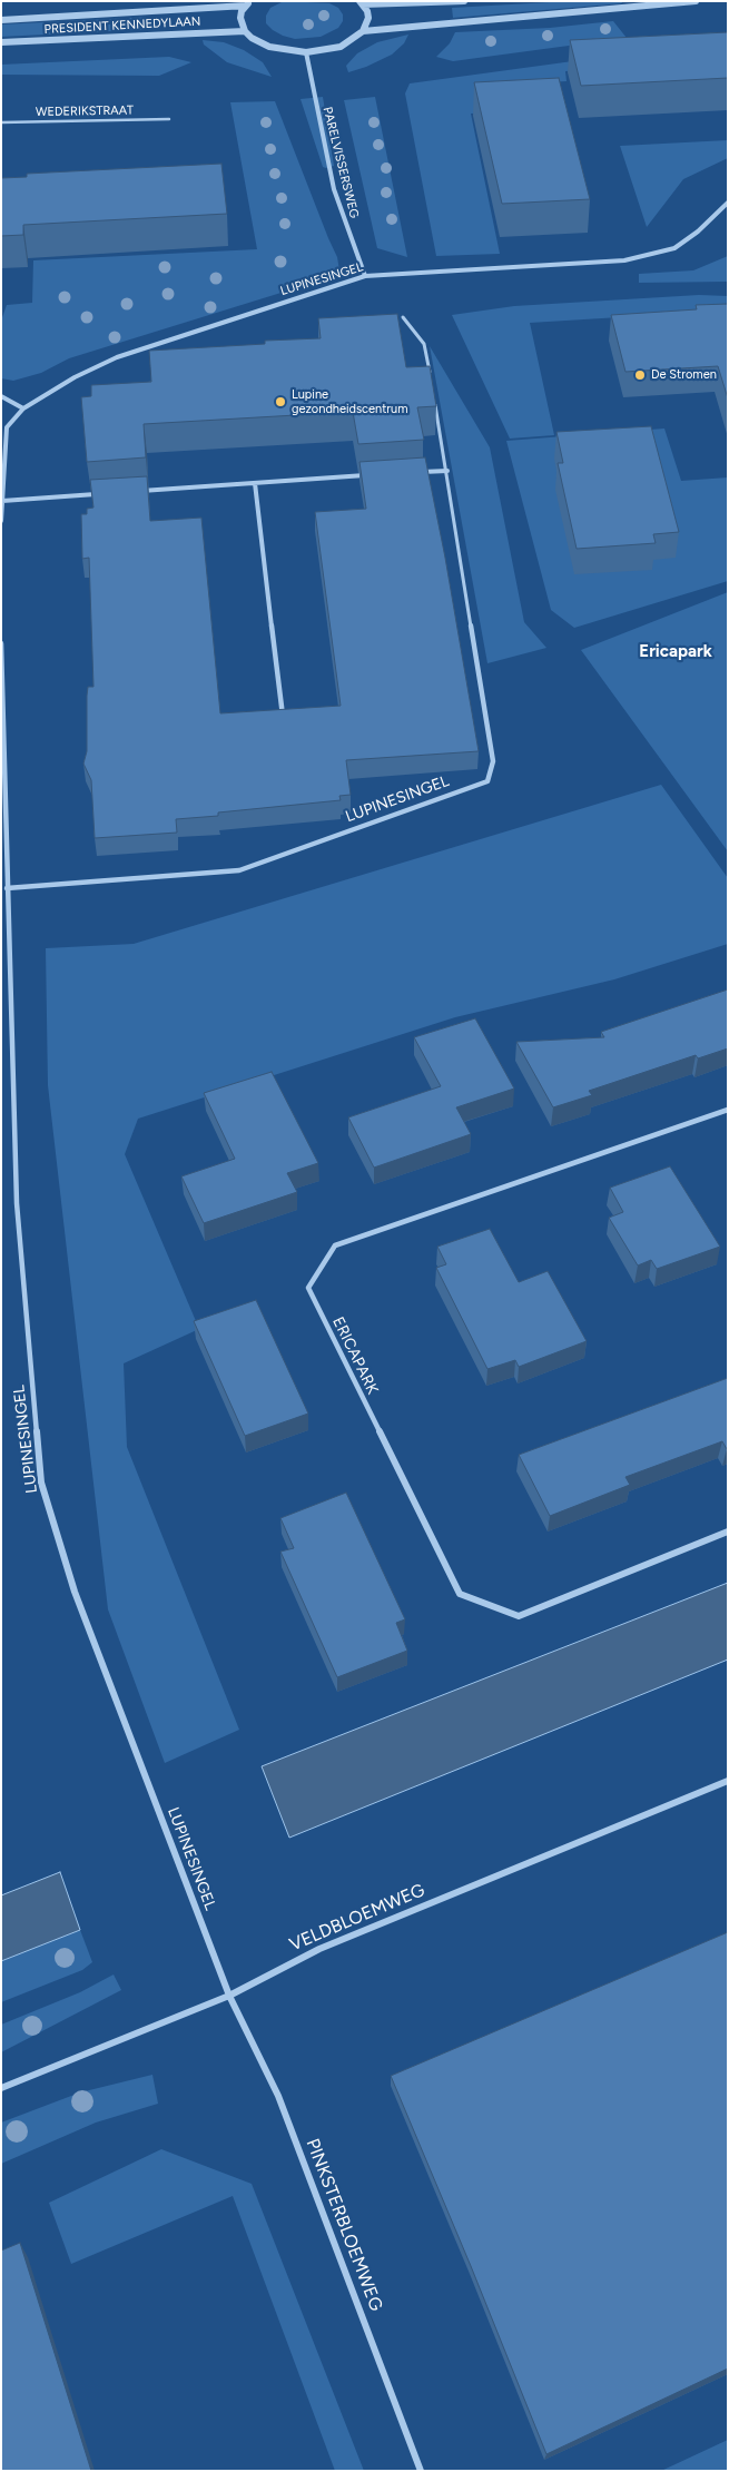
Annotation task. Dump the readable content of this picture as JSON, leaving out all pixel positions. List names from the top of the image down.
{
  "streets": {
    "street": [
      "PRESIDENT KENNEDYLAAN",
      "PARELVISSERSWEG",
      "LUPINESINGEL",
      "ERICAPARK",
      "VELDBLOEMWEG",
      "PINKSTERBLOEMWEG"
    ],
    "lane": ["WEDERIKSTRAAT"]
  },
  "crossings": [
    ["PARELVISSERSWEG", "LUPINESINGEL"],
    ["LUPINESINGEL", "VELDBLOEMWEG"],
    ["LUPINESINGEL", "PINKSTERBLOEMWEG"],
    ["VELDBLOEMWEG", "PINKSTERBLOEMWEG"]
  ],
  "districts": ["Ericapark"],
  "places": ["De Stromen", "Lupine gezondheidscentrum"]
}
